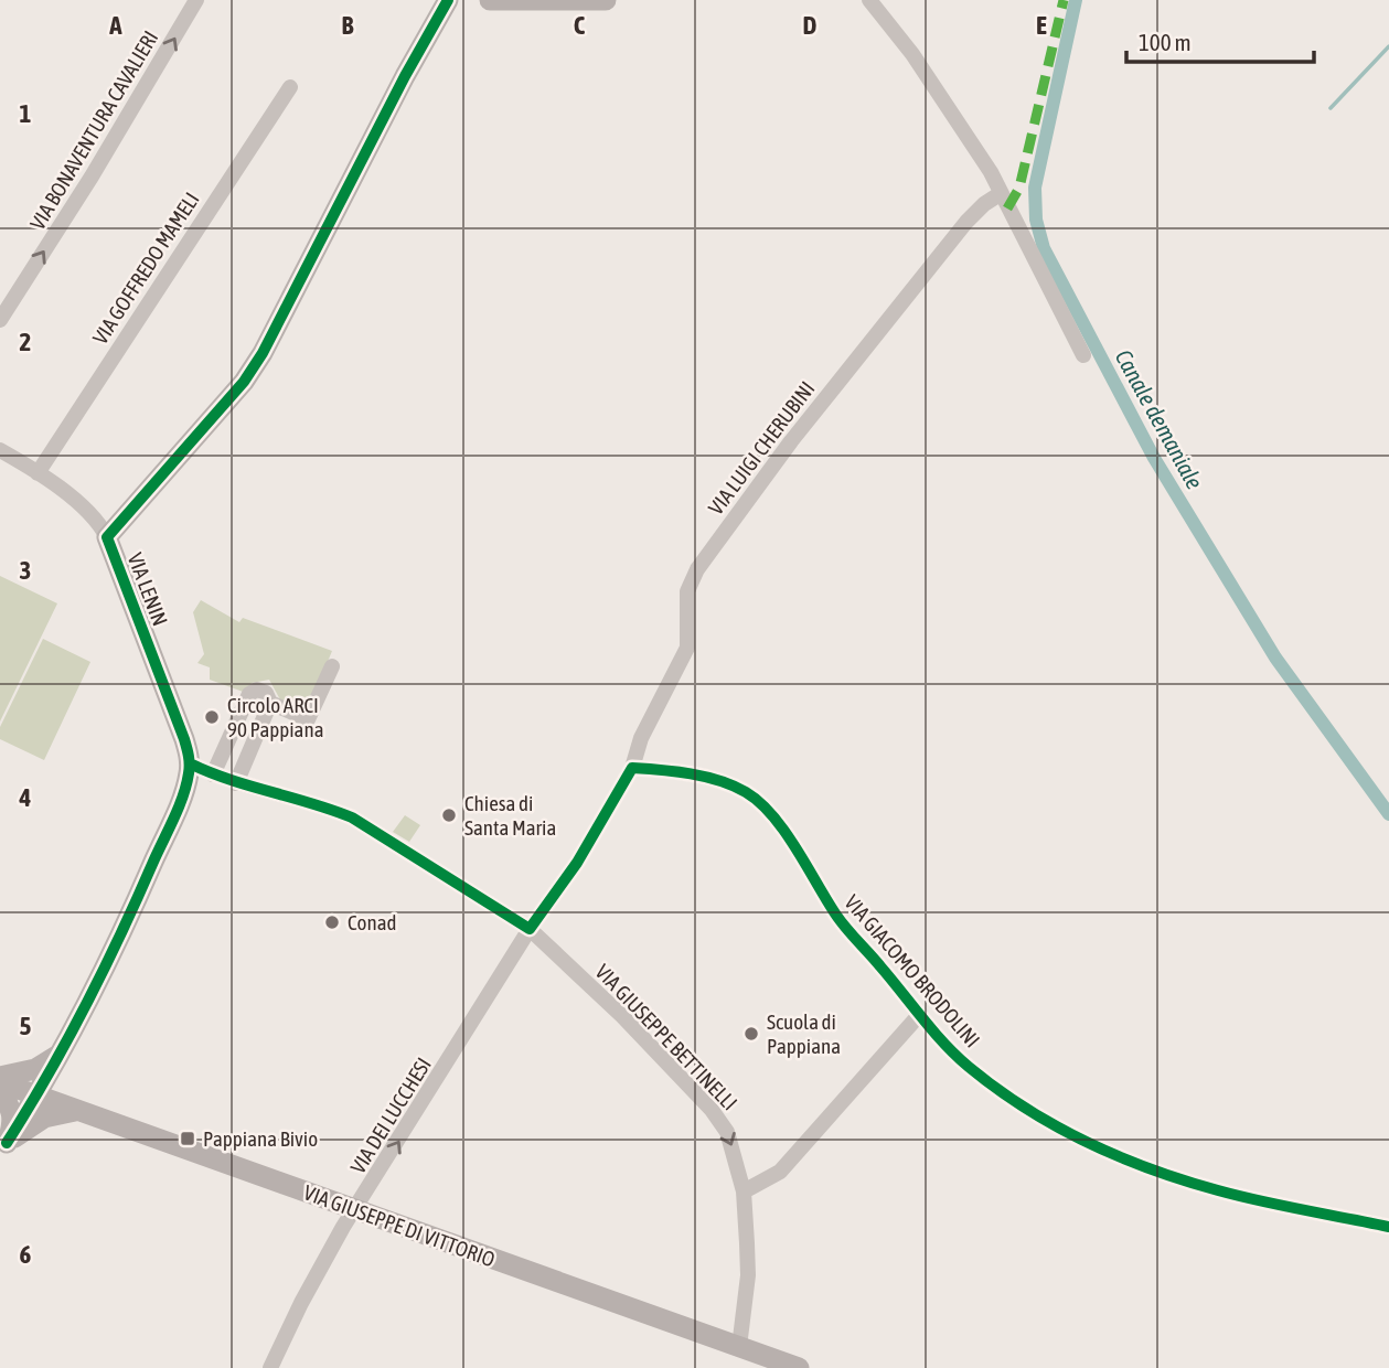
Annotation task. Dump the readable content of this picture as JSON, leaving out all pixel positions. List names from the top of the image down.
{
  "streets": {
    "street": [
      "VIA BONAVENTURA CAVALIERI",
      "VIA GOFFREDO MAMELI",
      "VIA LUIGI CHERUBINI",
      "VIA LENIN",
      "VIA GIACOMO BRODOLINI",
      "VIA GIUSEPPE BETTINELLI",
      "VIA DEI LUCCHESI",
      "VIA GIUSEPPE DI VITTORIO"
    ]
  },
  "crossings": [
    ["VIA LUIGI CHERUBINI", "VIA GIACOMO BRODOLINI"],
    ["VIA GIUSEPPE BETTINELLI", "VIA DEI LUCCHESI"],
    ["VIA GIUSEPPE BETTINELLI", "VIA GIUSEPPE DI VITTORIO"],
    ["VIA DEI LUCCHESI", "VIA GIUSEPPE DI VITTORIO"]
  ],
  "one_way": ["VIA BONAVENTURA CAVALIERI", "VIA GIUSEPPE BETTINELLI", "VIA DEI LUCCHESI"],
  "water": ["Canale demaniale"],
  "places": {
    "other": [
      "Circolo ARCI 90 Pappiana",
      "Chiesa di Santa Maria",
      "Conad",
      "Scuola di Pappiana"
    ],
    "transit": ["Pappiana Bivio"]
  },
  "scale_bar": "100 m",
  "grid": {
    "columns": [
      "A",
      "B",
      "C",
      "D",
      "E"
    ],
    "rows": [
      "1",
      "2",
      "3",
      "4",
      "5",
      "6"
    ]
  }
}
